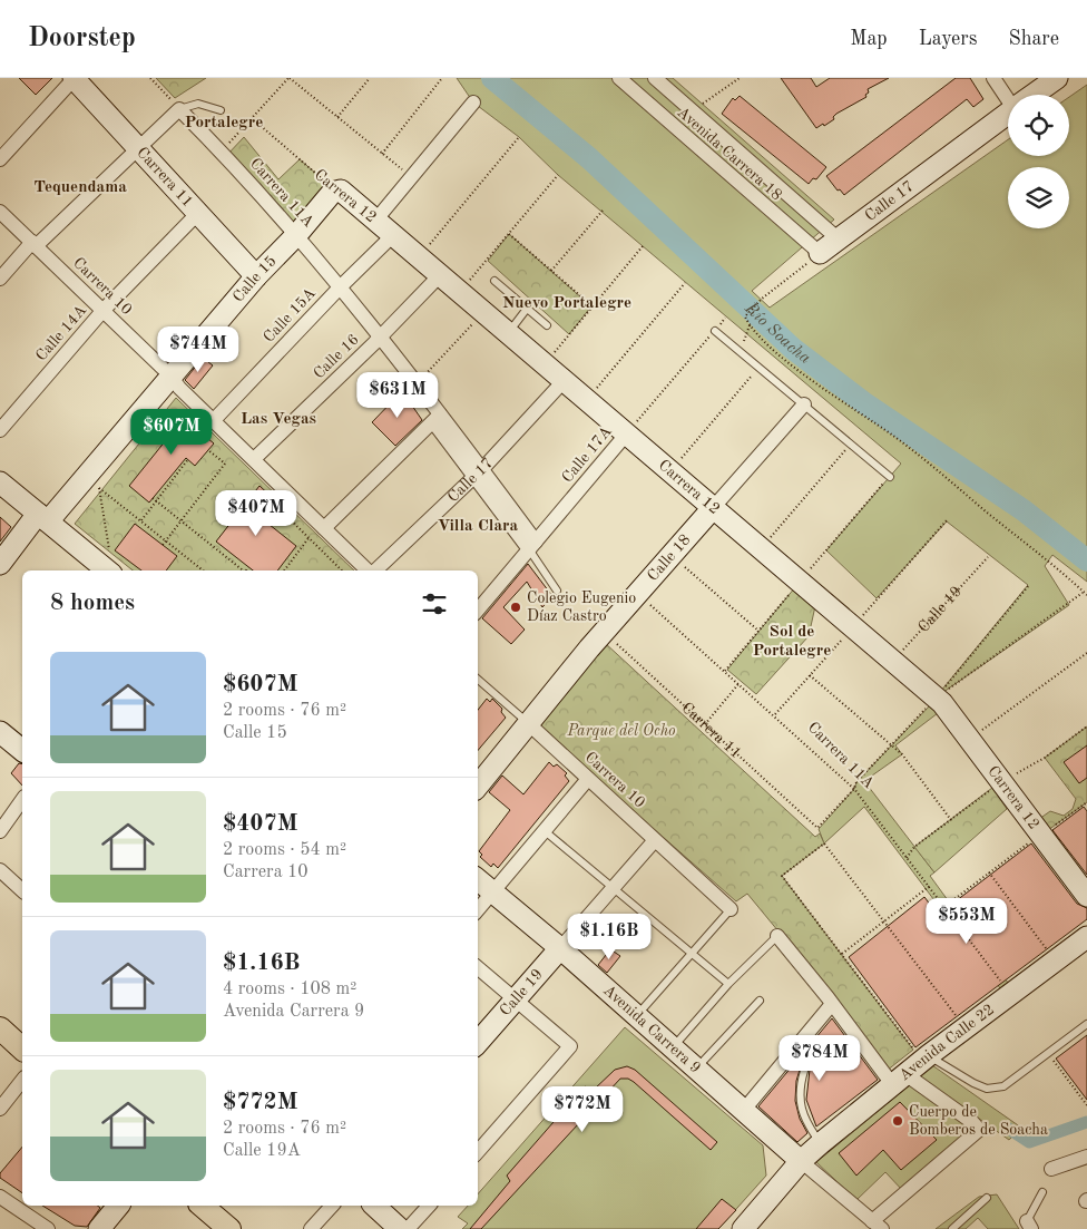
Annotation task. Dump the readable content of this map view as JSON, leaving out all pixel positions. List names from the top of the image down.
{
  "streets": {
    "street": [
      "Avenida Carrera 18",
      "Carrera 11",
      "Carrera 11A",
      "Carrera 12",
      "Calle 17",
      "Calle 15",
      "Carrera 10",
      "Calle 15A",
      "Calle 14A",
      "Calle 16",
      "Calle 17A",
      "Calle 18",
      "Calle 19",
      "Avenida Carrera 9",
      "Avenida Calle 22"
    ]
  },
  "crossings": [
    ["Avenida Carrera 18", "Calle 17"],
    ["Carrera 11", "Carrera 11A"],
    ["Carrera 11", "Calle 15"],
    ["Carrera 11", "Calle 14A"],
    ["Carrera 11", "Calle 18"],
    ["Carrera 11A", "Calle 15"],
    ["Carrera 11A", "Calle 15A"],
    ["Carrera 11A", "Calle 16"],
    ["Carrera 11A", "Calle 18"],
    ["Carrera 11A", "Avenida Calle 22"],
    ["Carrera 12", "Calle 17"],
    ["Carrera 12", "Calle 15"],
    ["Carrera 12", "Calle 15A"],
    ["Carrera 12", "Calle 16"],
    ["Carrera 12", "Calle 17A"],
    ["Carrera 12", "Calle 18"],
    ["Carrera 12", "Calle 19"],
    ["Calle 15", "Carrera 10"],
    ["Carrera 10", "Calle 15A"],
    ["Carrera 10", "Calle 14A"],
    ["Carrera 10", "Calle 16"],
    ["Carrera 10", "Calle 18"],
    ["Carrera 10", "Calle 19"],
    ["Calle 19", "Avenida Carrera 9"],
    ["Avenida Carrera 9", "Avenida Calle 22"]
  ],
  "districts": [
    "Portalegre",
    "Tequendama",
    "Nuevo Portalegre",
    "Las Vegas",
    "Villa Clara",
    "Sol de Portalegre"
  ],
  "water": ["Río Soacha"],
  "parks": ["Parque del Ocho"],
  "places": ["Colegio Eugenio Díaz Castro", "Cuerpo de Bomberos de Soacha"],
  "page": {
    "header": "Doorstep",
    "nav": ["Map", "Layers", "Share"],
    "price": [
      "$744M",
      "$631M",
      "$607M",
      "$407M",
      "$553M",
      "$1.16B",
      "$784M",
      "$772M"
    ],
    "heading": "8 homes",
    "list": [
      {
        "name": "$607M",
        "note": "2 rooms · 76 m² · Calle 15"
      },
      {
        "name": "$407M",
        "note": "2 rooms · 54 m² · Carrera 10"
      },
      {
        "name": "$1.16B",
        "note": "4 rooms · 108 m² · Avenida Carrera 9"
      },
      {
        "name": "$772M",
        "note": "2 rooms · 76 m² · Calle 19A"
      }
    ]
  }
}
